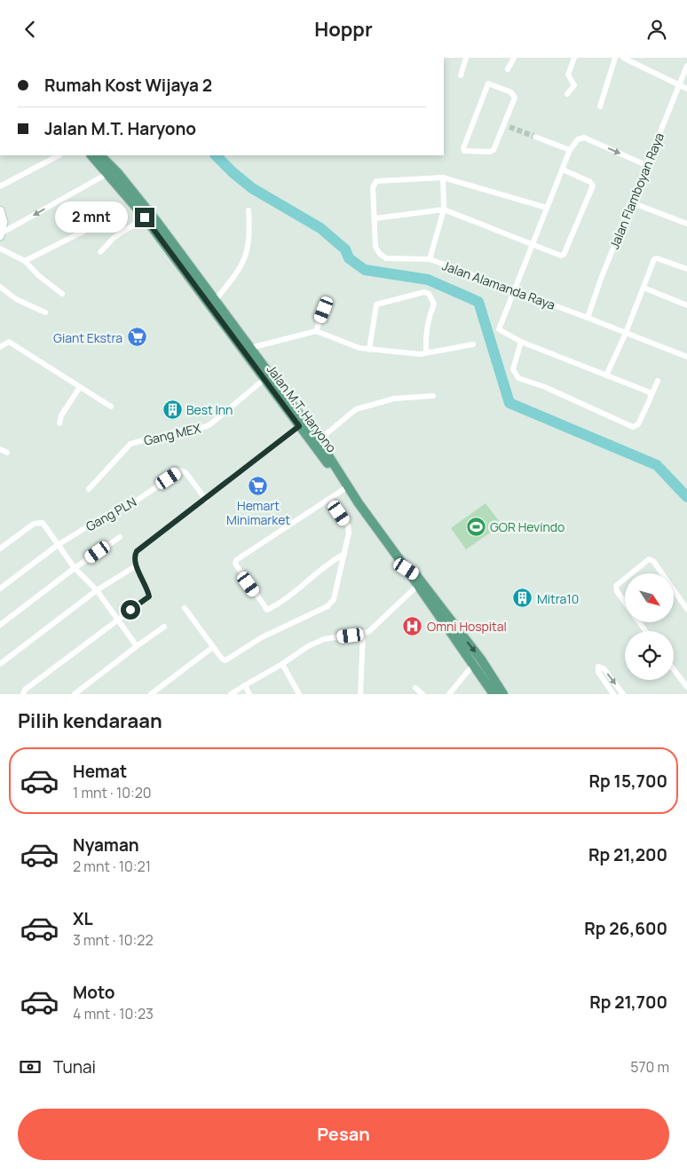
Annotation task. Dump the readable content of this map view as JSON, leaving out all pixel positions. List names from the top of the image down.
{
  "streets": {
    "main road": ["Jalan M.T. Haryono"],
    "street": [
      "Jalan Flamboyan Raya",
      "Jalan Alamanda Raya",
      "Gang MEX",
      "Gang PLN"
    ]
  },
  "crossings": [
    ["Jalan Flamboyan Raya", "Jalan Alamanda Raya"],
    ["Jalan M.T. Haryono", "Gang MEX"]
  ],
  "places": {
    "supermarket": ["Giant Ekstra", "Hemart Minimarket"],
    "building": ["Best Inn", "Mitra10"],
    "sports": ["GOR Hevindo"],
    "hospital": ["Omni Hospital"]
  },
  "north": "bottom right",
  "page": {
    "header": "Hoppr",
    "banner": ["Rumah Kost Wijaya 2", "Jalan M.T. Haryono"],
    "bubble": "2 mnt",
    "heading": "Pilih kendaraan",
    "list": [
      {
        "name": "Hemat",
        "note": "1 mnt · 10:20",
        "value": "Rp 15,700"
      },
      {
        "name": "Nyaman",
        "note": "2 mnt · 10:21",
        "value": "Rp 21,200"
      },
      {
        "name": "XL",
        "note": "3 mnt · 10:22",
        "value": "Rp 26,600"
      },
      {
        "name": "Moto",
        "note": "4 mnt · 10:23",
        "value": "Rp 21,700"
      }
    ],
    "pay": ["Tunai", "570 m"],
    "buttons": "Pesan"
  }
}
